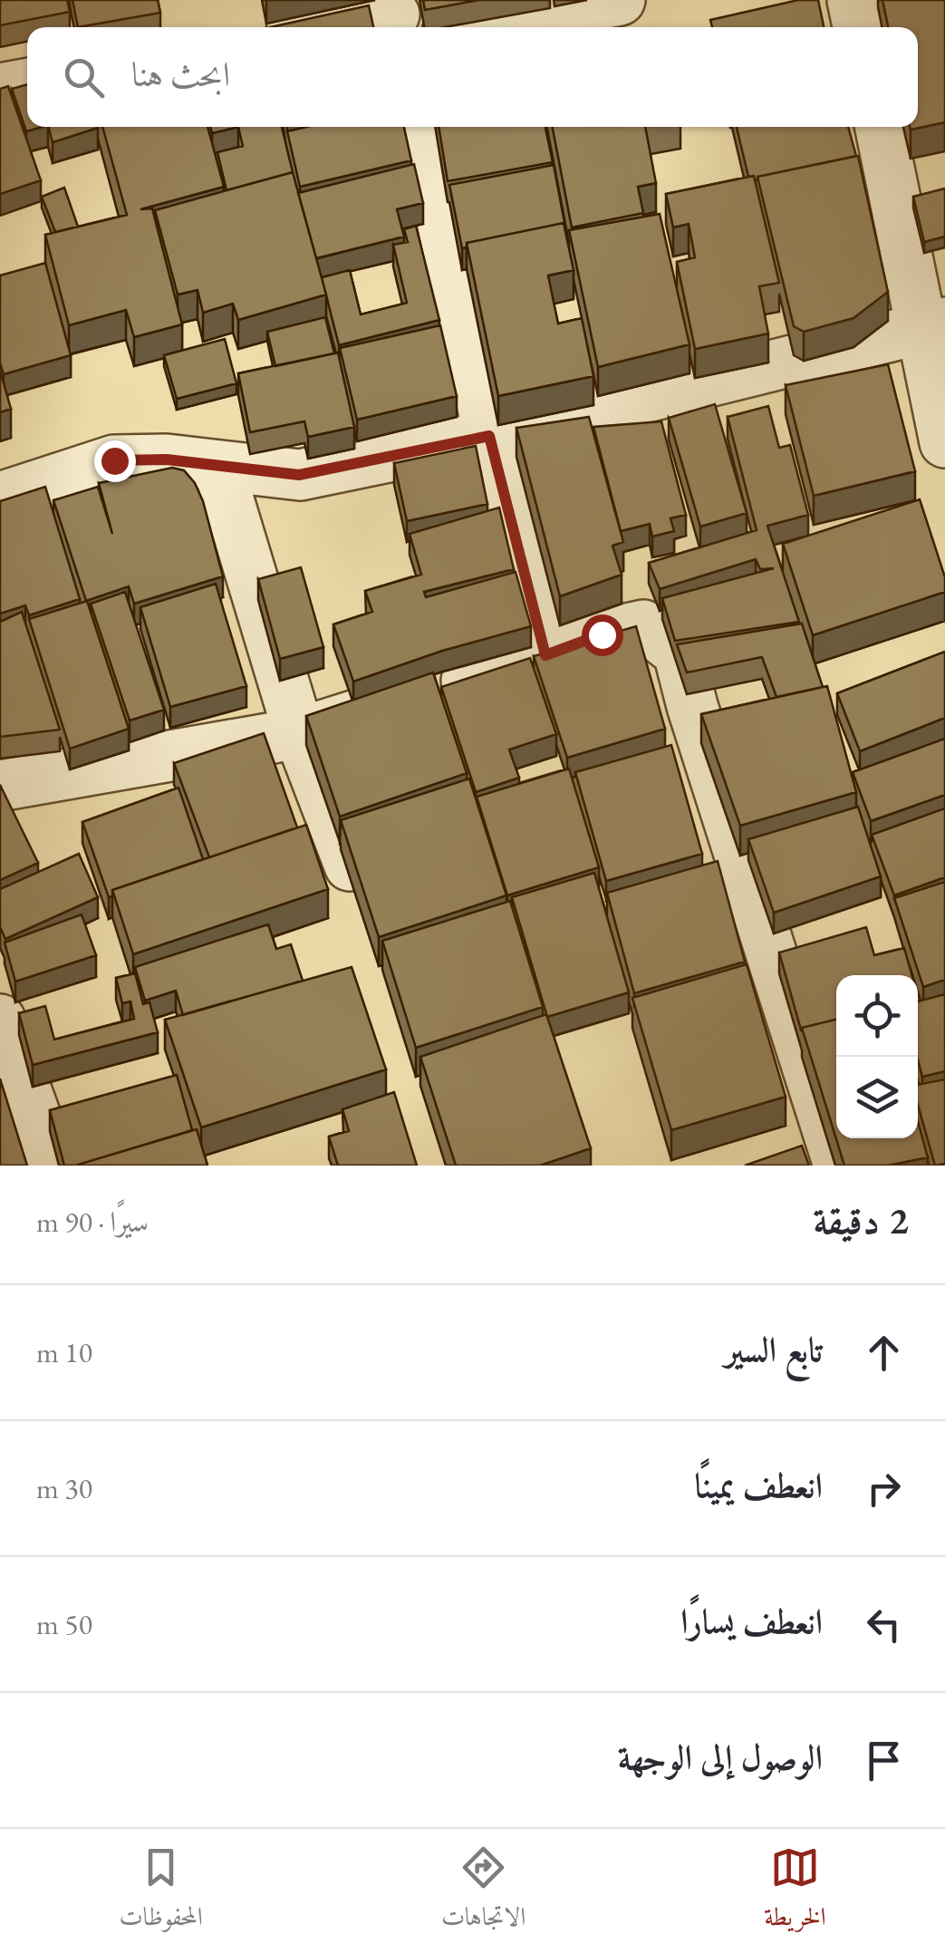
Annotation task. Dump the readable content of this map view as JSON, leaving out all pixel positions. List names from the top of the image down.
{
  "page": {
    "search": "ابحث هنا",
    "heading": ["2 دقيقة", "سيرًا · 90 m"],
    "list": [
      ["تابع السير", "10 m"],
      ["انعطف يمينًا", "30 m"],
      ["انعطف يسارًا", "50 m"],
      "الوصول إلى الوجهة"
    ],
    "nav": ["الخريطة", "الاتجاهات", "المحفوظات"]
  }
}
